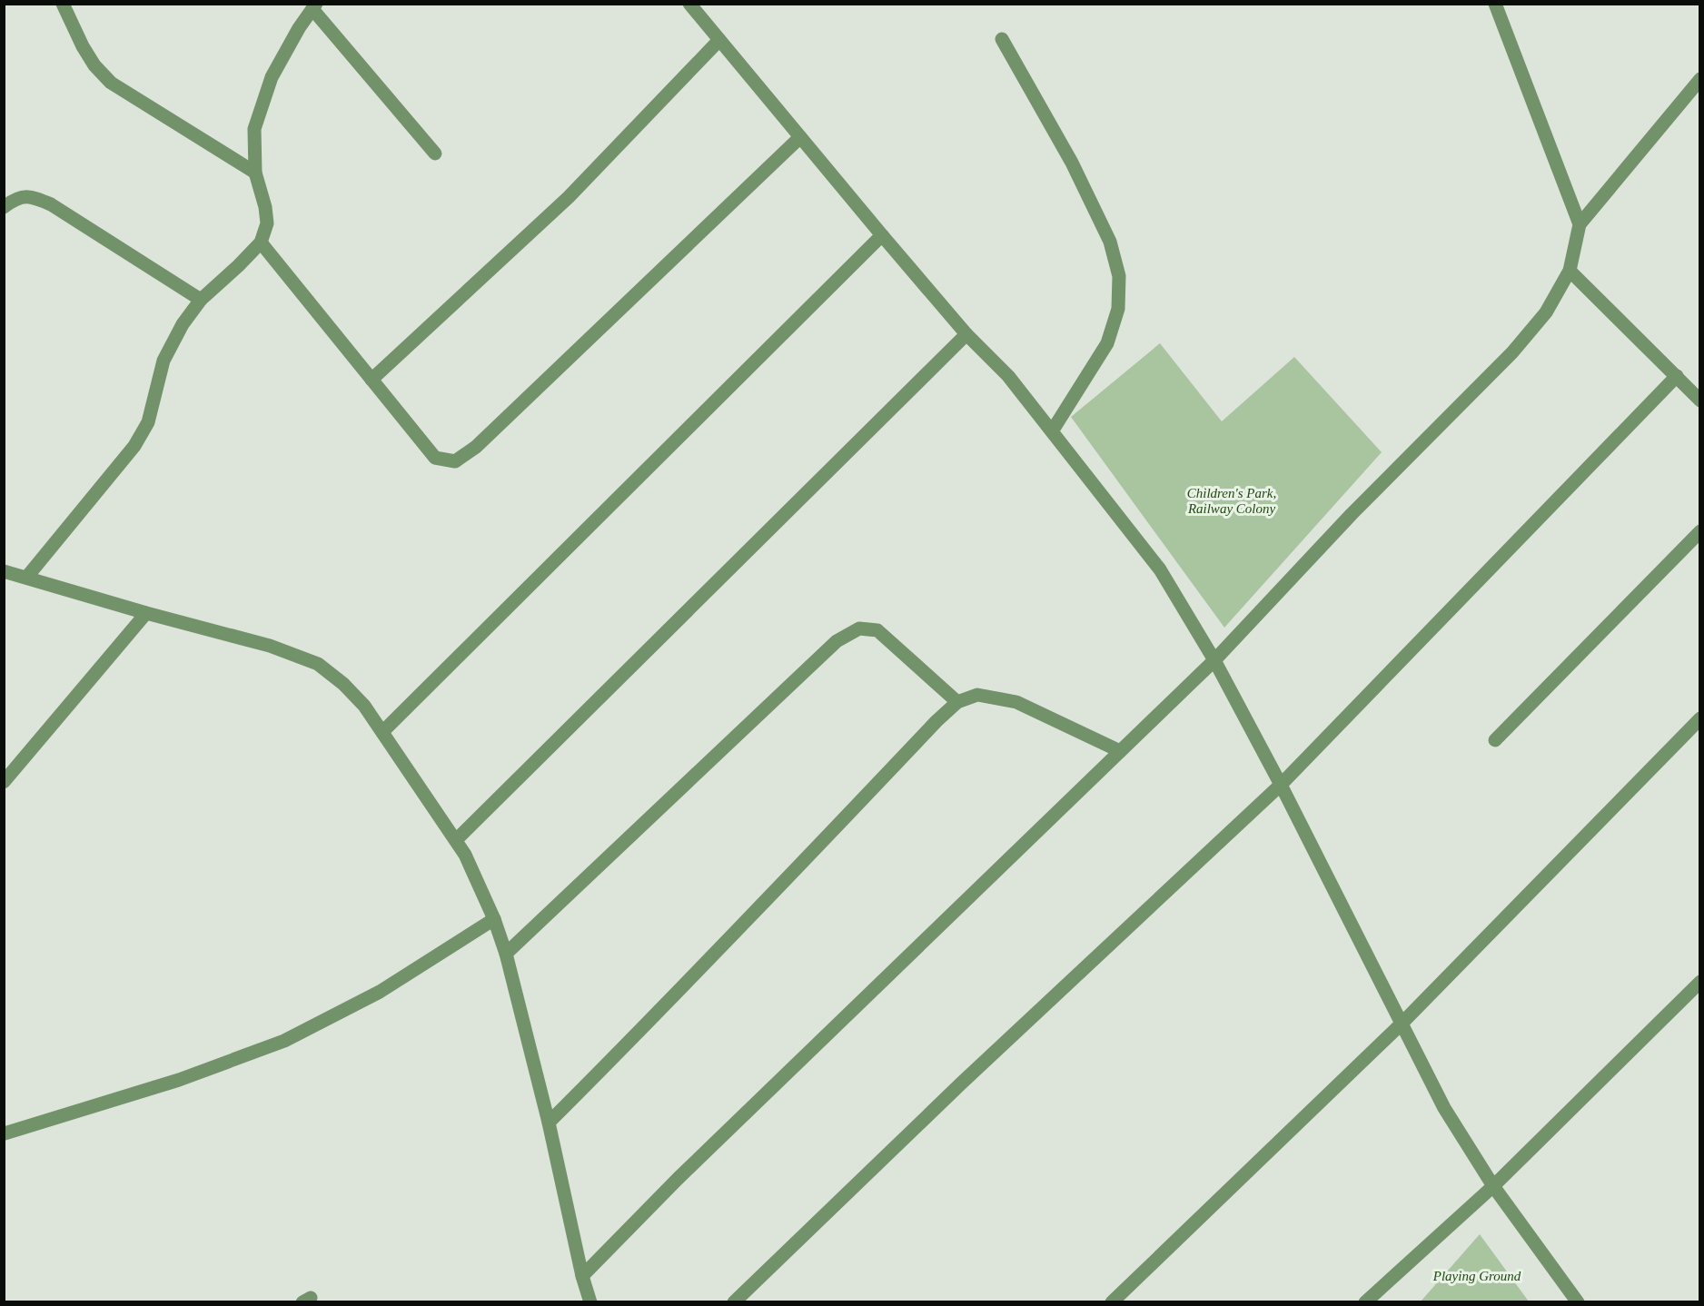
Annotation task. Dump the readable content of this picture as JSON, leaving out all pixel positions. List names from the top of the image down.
{
  "parks": ["Children's Park, Railway Colony", "Playing Ground"]
}
